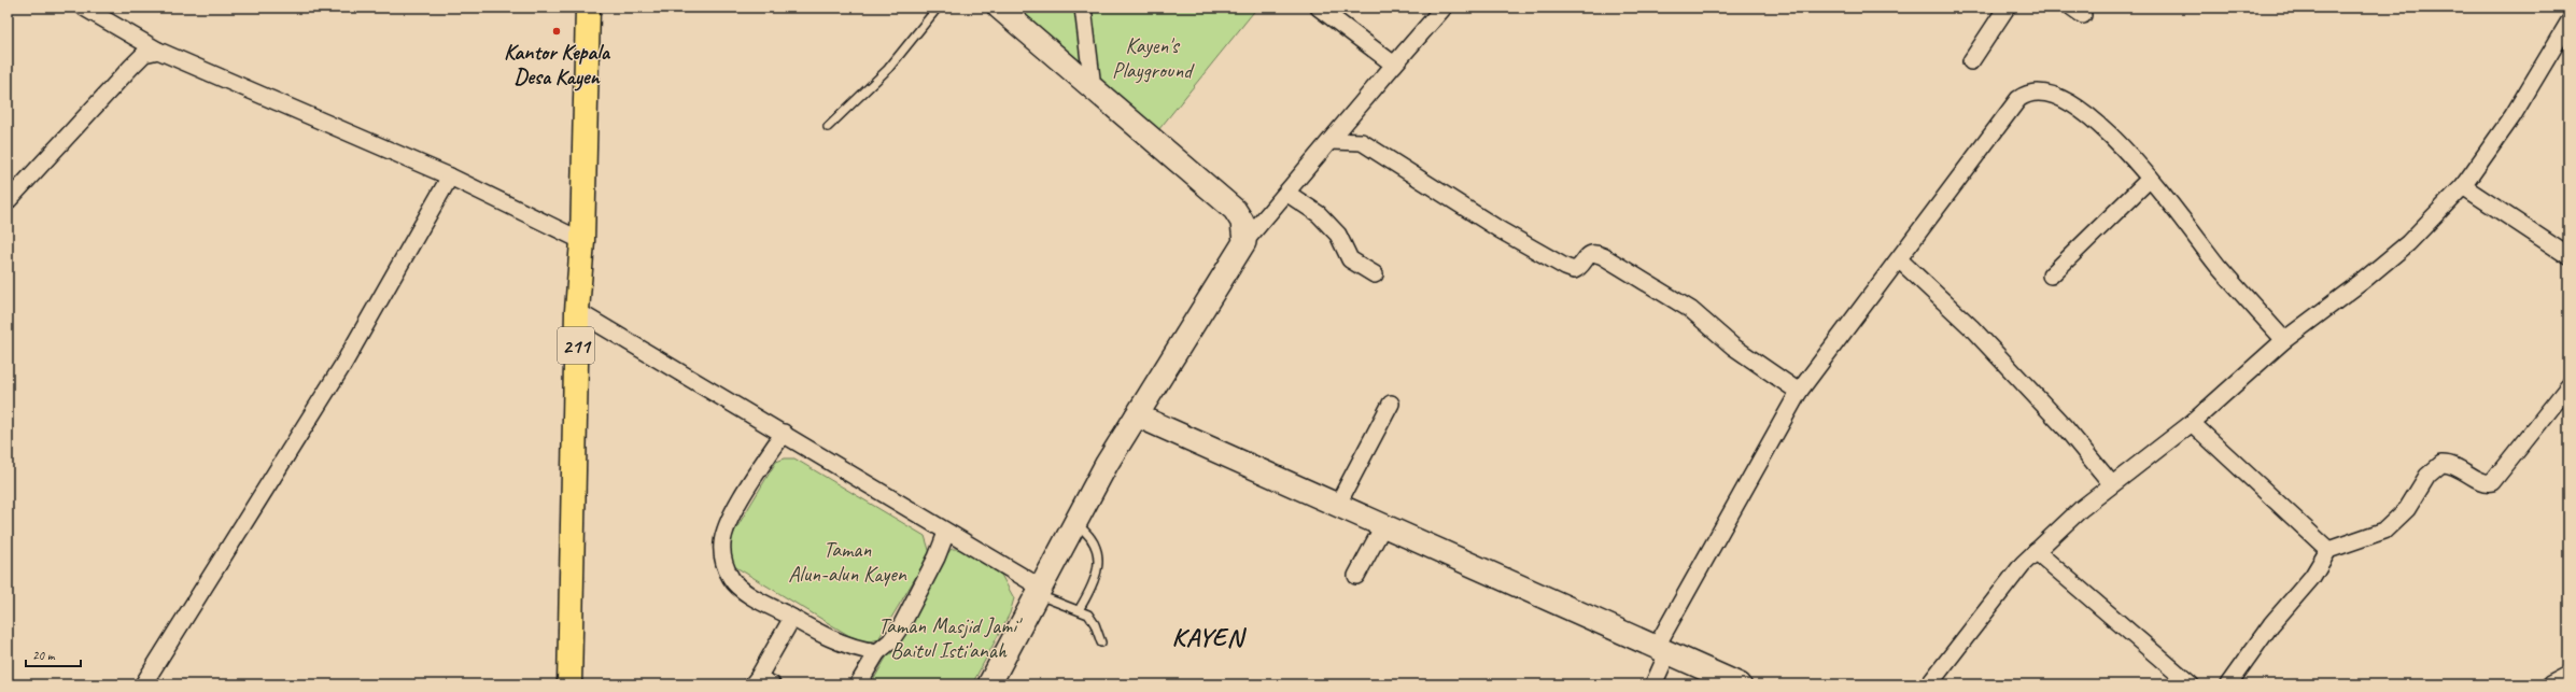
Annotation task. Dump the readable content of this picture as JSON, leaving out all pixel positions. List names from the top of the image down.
{
  "streets": {
    "main road": ["211"]
  },
  "districts": ["KAYEN"],
  "parks": ["Kayen's Playground", "Taman Alun-alun Kayen", "Taman Masjid Jami' Baitul Isti'anah"],
  "places": ["Kantor Kepala Desa Kayen"],
  "scale_bar": "20 m"
}
